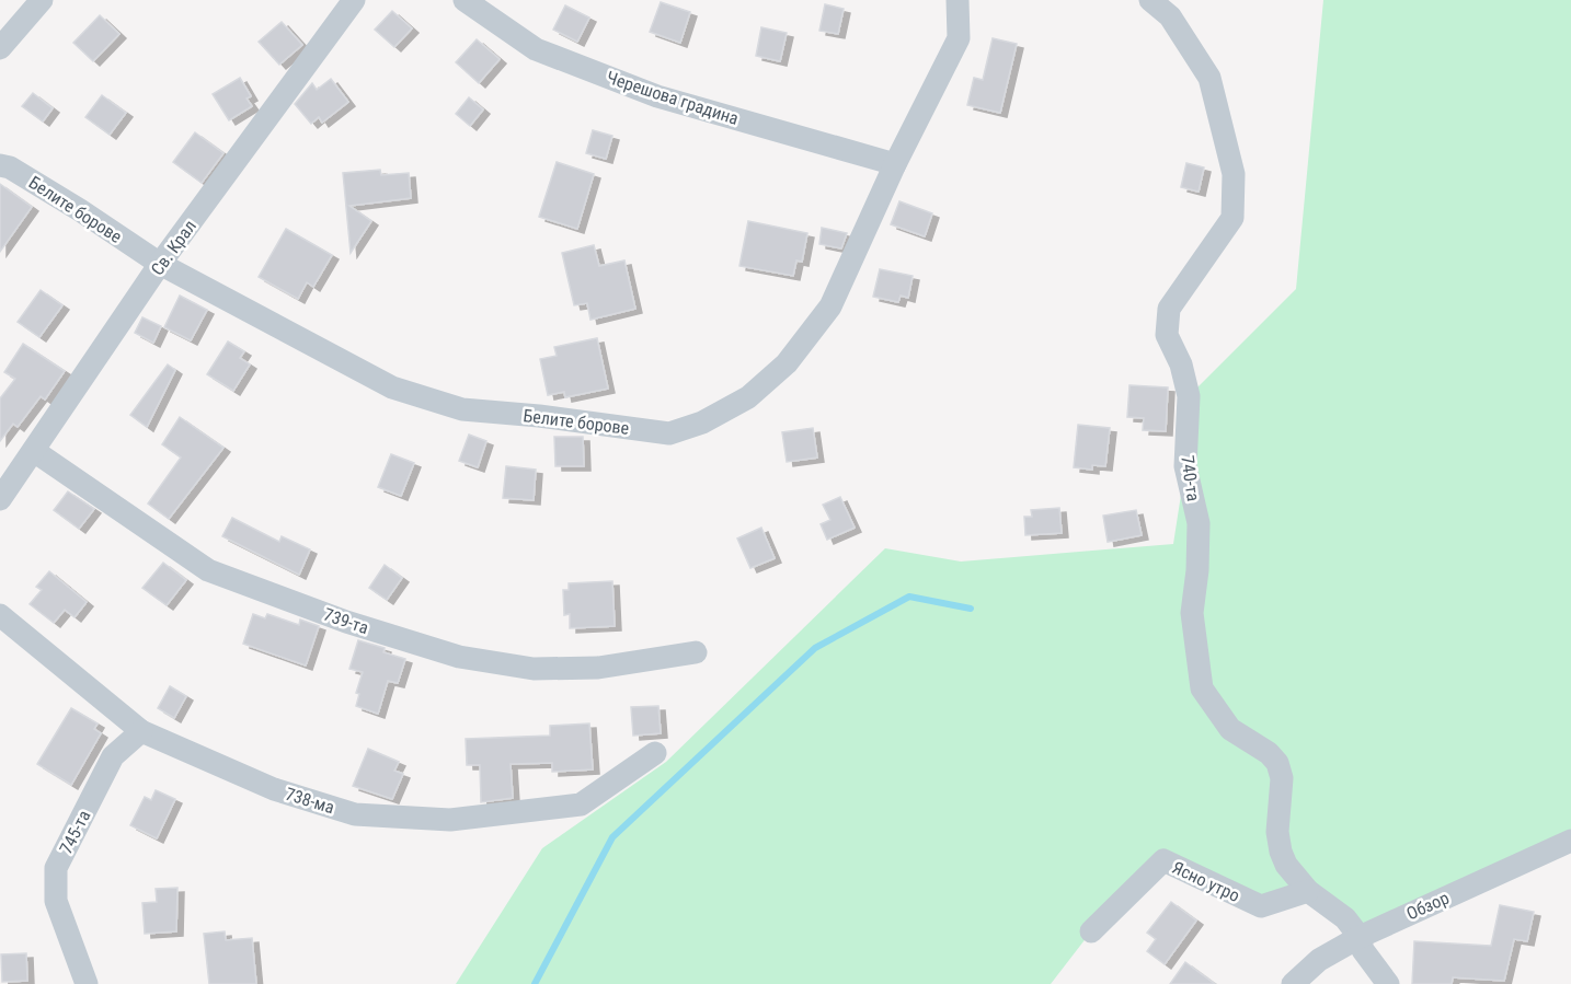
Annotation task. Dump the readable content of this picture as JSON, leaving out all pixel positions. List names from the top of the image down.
{
  "streets": {
    "street": [
      "Черешова градина",
      "Белите борове",
      "Св. Крал",
      "740-та",
      "739-та",
      "738-ма",
      "745-та",
      "Ясно утро",
      "Обзор"
    ]
  },
  "crossings": [
    ["Черешова градина", "Белите борове"],
    ["Белите борове", "Св. Крал"],
    ["Св. Крал", "739-та"],
    ["740-та", "Ясно утро"],
    ["740-та", "Обзор"],
    ["738-ма", "745-та"]
  ]
}
